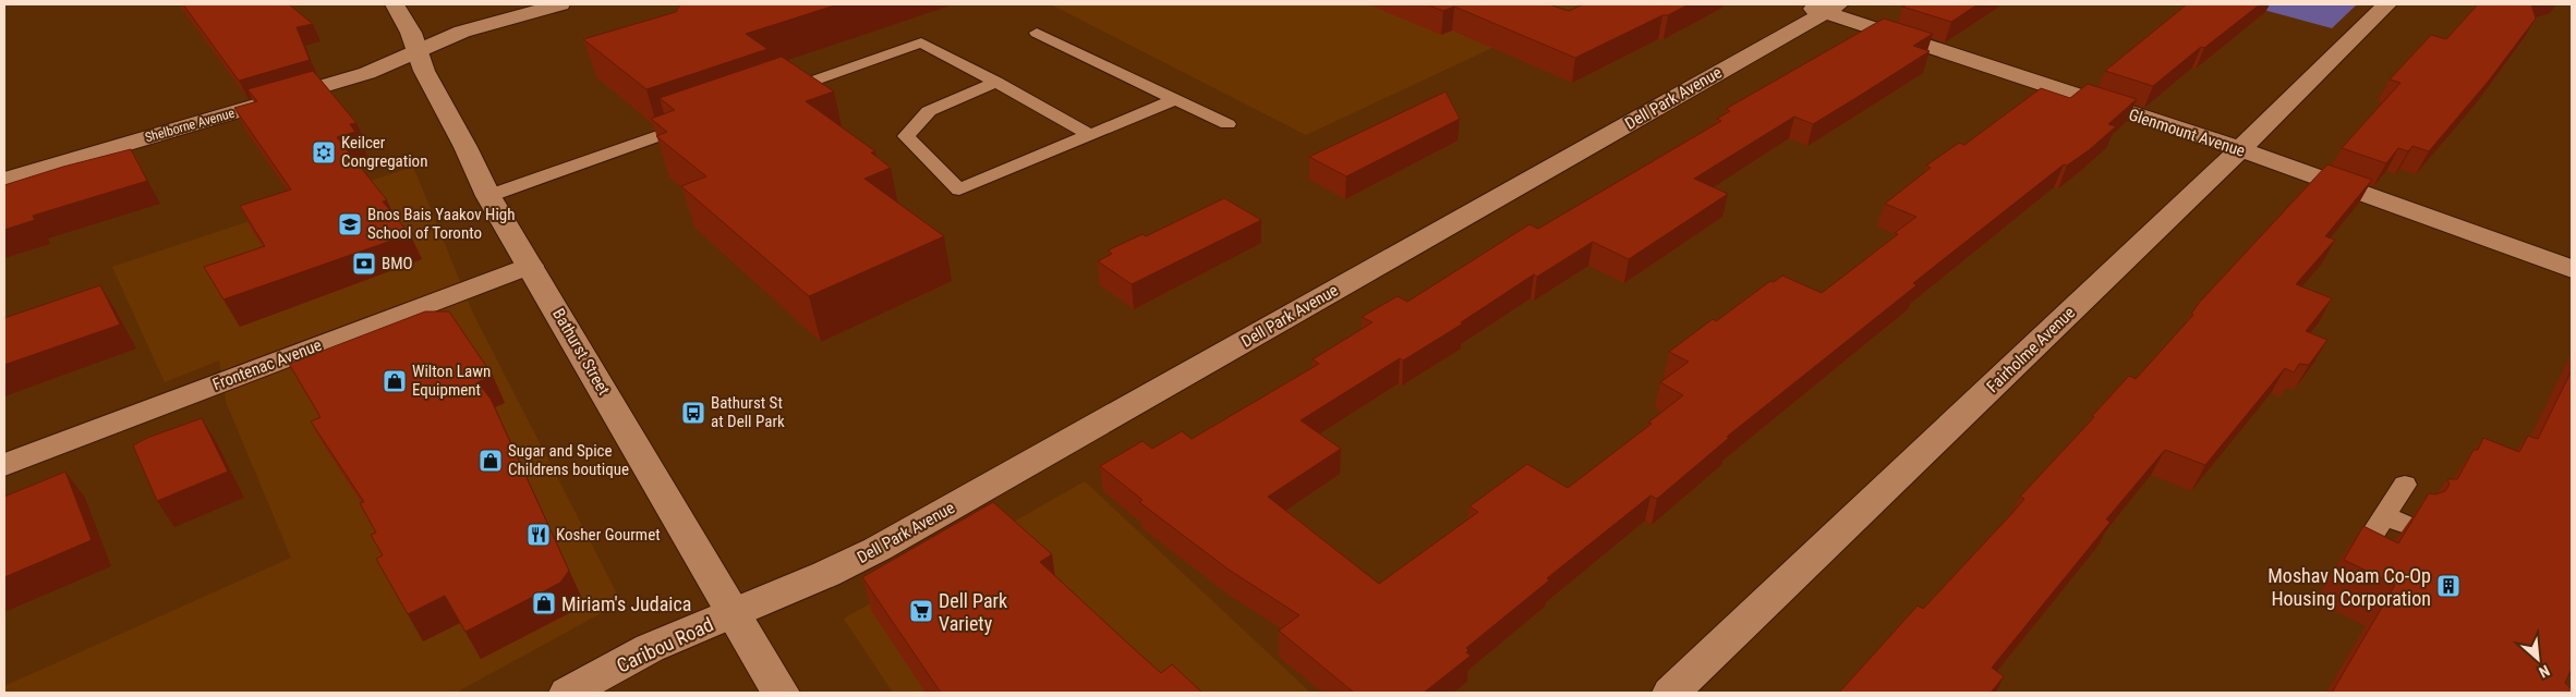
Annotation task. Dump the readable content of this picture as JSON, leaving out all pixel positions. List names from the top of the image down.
{
  "streets": {
    "street": [
      "Dell Park Avenue",
      "Shelborne Avenue",
      "Glenmount Avenue",
      "Fairholme Avenue",
      "Bathurst Street",
      "Frontenac Avenue",
      "Caribou Road"
    ]
  },
  "crossings": [
    ["Dell Park Avenue", "Glenmount Avenue"],
    ["Dell Park Avenue", "Bathurst Street"],
    ["Dell Park Avenue", "Caribou Road"],
    ["Shelborne Avenue", "Bathurst Street"],
    ["Glenmount Avenue", "Fairholme Avenue"],
    ["Bathurst Street", "Frontenac Avenue"],
    ["Bathurst Street", "Caribou Road"]
  ],
  "places": {
    "synagogue": ["Keilcer Congregation"],
    "school or university": ["Bnos Bais Yaakov High School of Toronto"],
    "bank": ["BMO"],
    "shop": ["Wilton Lawn Equipment", "Sugar and Spice Childrens boutique", "Miriam's Judaica"],
    "bus stop": ["Bathurst St at Dell Park"],
    "restaurant": ["Kosher Gourmet"],
    "building": ["Moshav Noam Co-Op Housing Corporation"],
    "supermarket": ["Dell Park Variety"]
  },
  "north": "bottom right"
}
